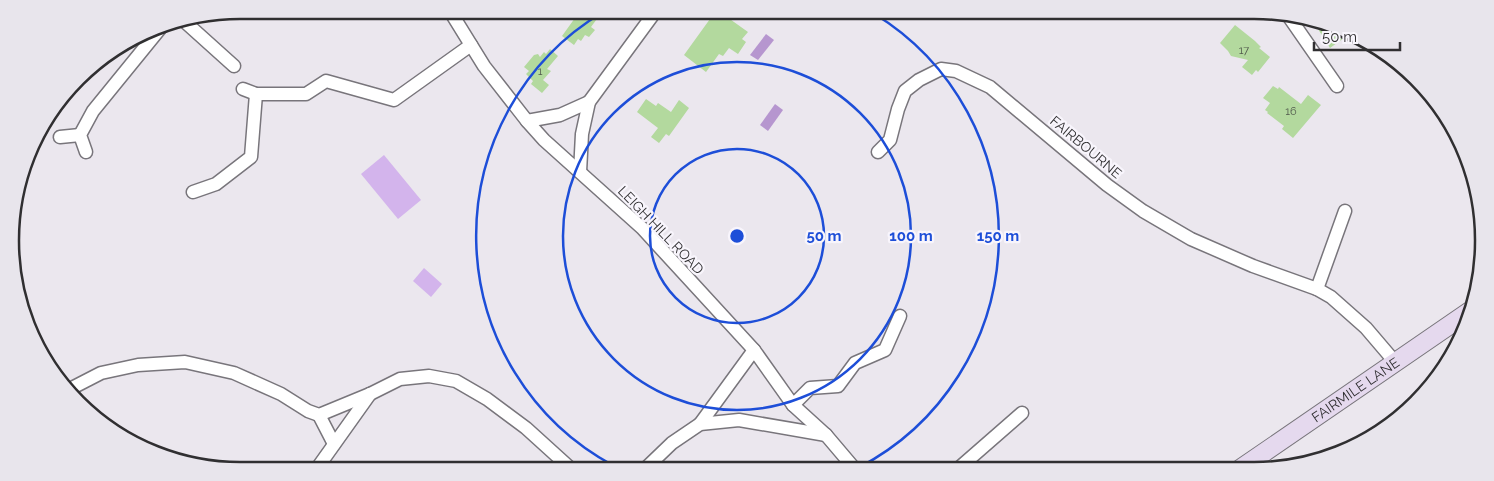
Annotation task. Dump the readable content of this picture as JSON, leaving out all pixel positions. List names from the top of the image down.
{
  "streets": {
    "street": ["FAIRBOURNE", "LEIGH HILL ROAD", "FAIRMILE LANE"]
  },
  "crossings": [
    ["FAIRBOURNE", "FAIRMILE LANE"]
  ],
  "house_numbers": ["17", "1", "16"],
  "scale_bar": "50 m",
  "rings": ["50 m", "100 m", "150 m"]
}
